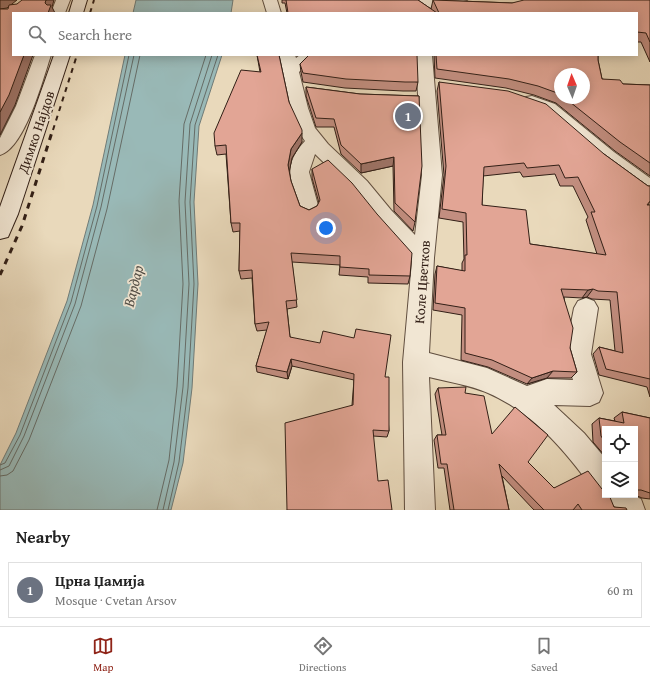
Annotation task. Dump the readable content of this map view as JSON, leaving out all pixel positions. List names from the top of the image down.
{
  "streets": {
    "street": ["Димко Најдов", "Коле Цветков"]
  },
  "water": ["Вардар"],
  "north": "top",
  "page": {
    "search": "Search here",
    "pins": "1",
    "heading": "Nearby",
    "list": [
      {
        "mark": "1",
        "name": "Црна Џамија",
        "note": "Mosque · Cvetan Arsov",
        "value": "60 m"
      }
    ],
    "nav": ["Map", "Directions", "Saved"]
  }
}
